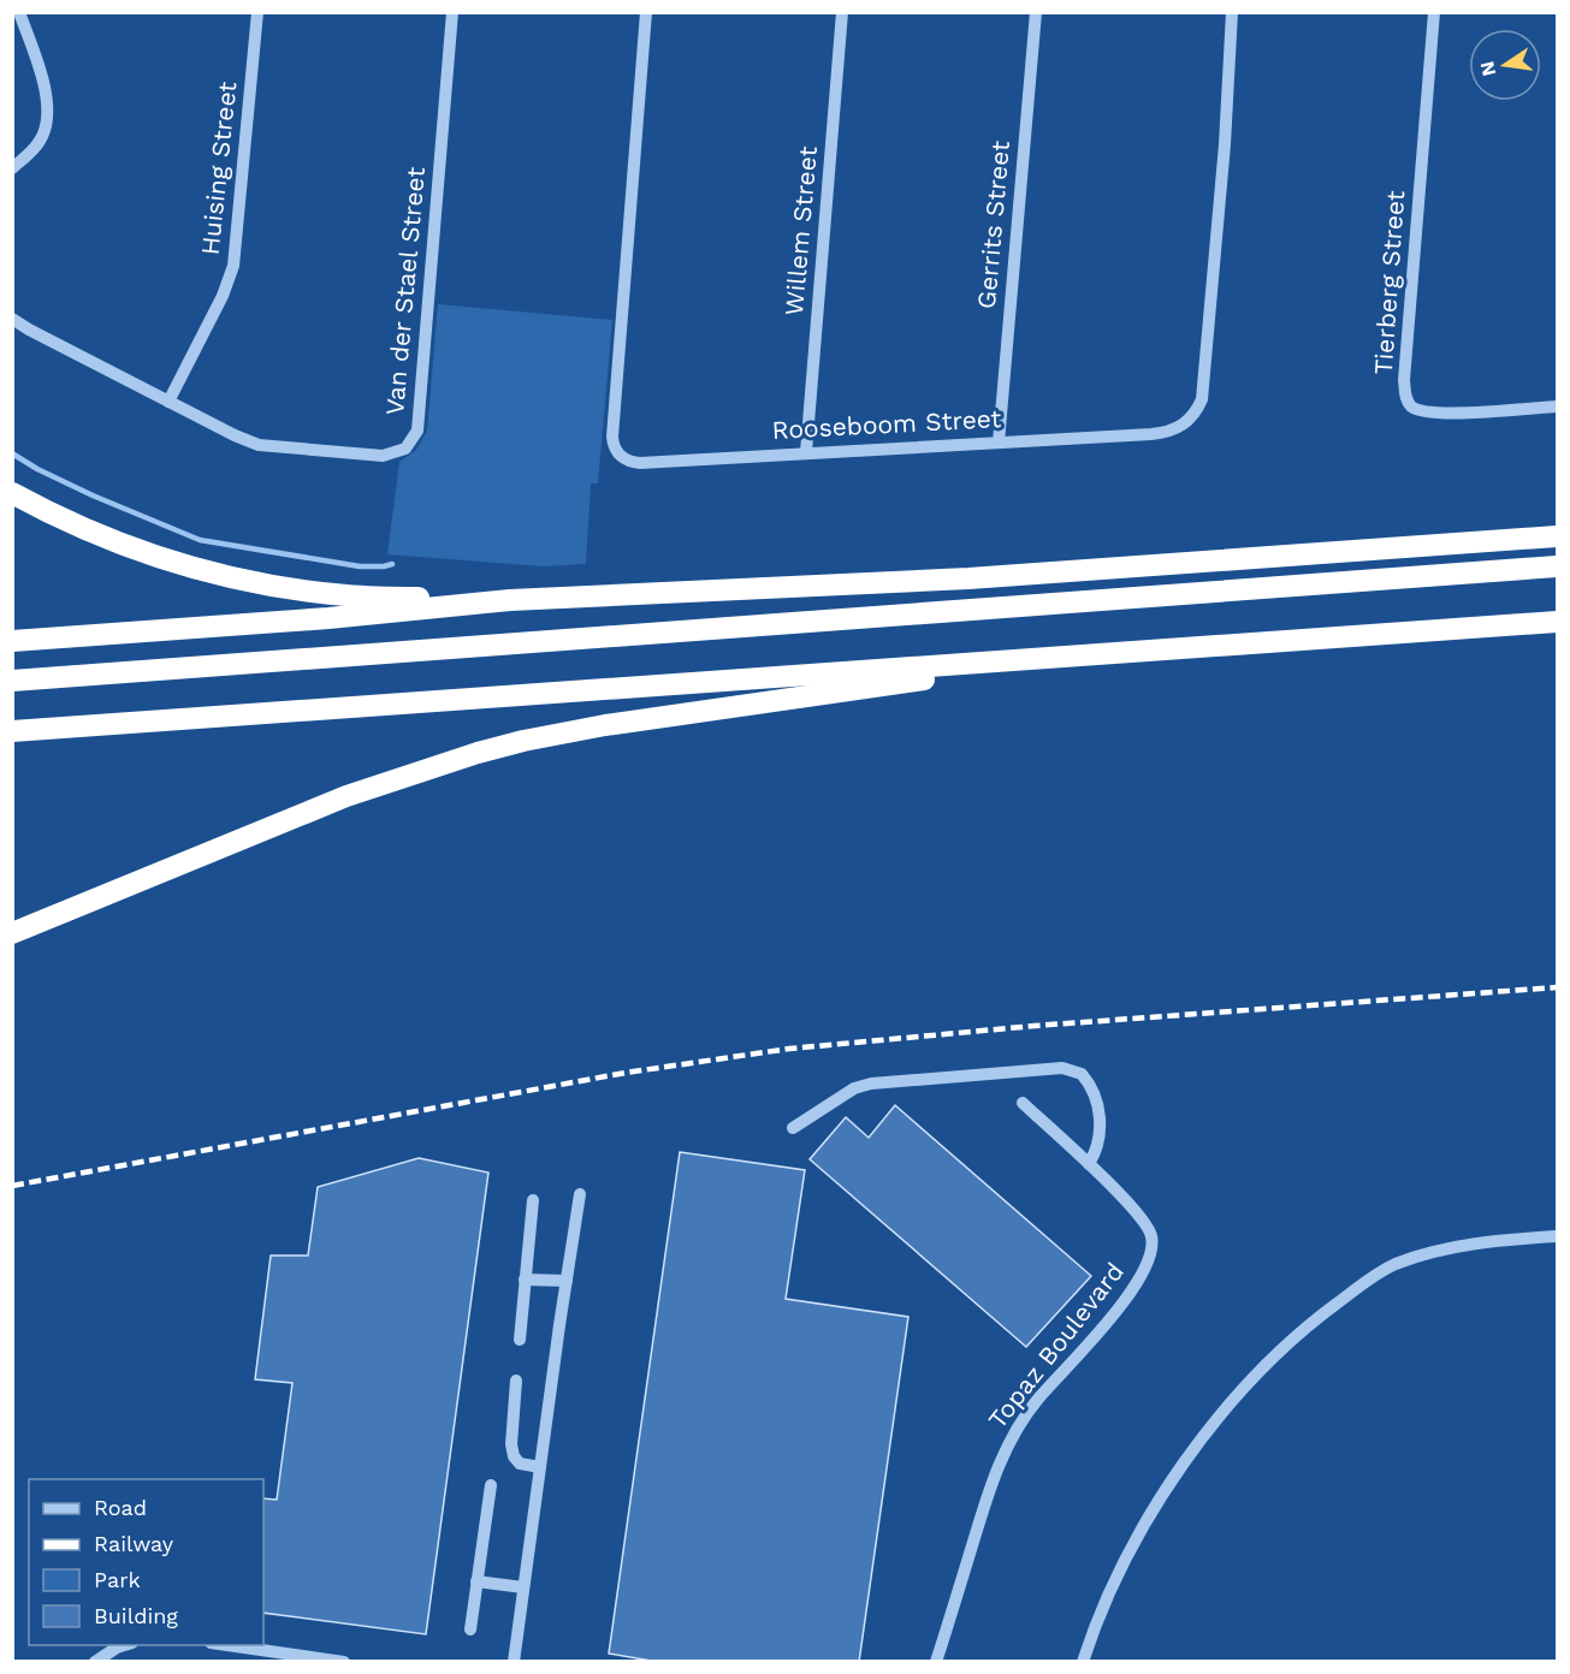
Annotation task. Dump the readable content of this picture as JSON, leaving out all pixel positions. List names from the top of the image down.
{
  "streets": {
    "street": [
      "Huising Street",
      "Gerrits Street",
      "Willem Street",
      "Tierberg Street",
      "Van der Stael Street",
      "Rooseboom Street",
      "Topaz Boulevard"
    ]
  },
  "crossings": [
    ["Huising Street", "Van der Stael Street"],
    ["Gerrits Street", "Rooseboom Street"],
    ["Willem Street", "Rooseboom Street"]
  ],
  "legend": [
    "Road",
    "Railway",
    "Park",
    "Building"
  ],
  "north": "left"
}
